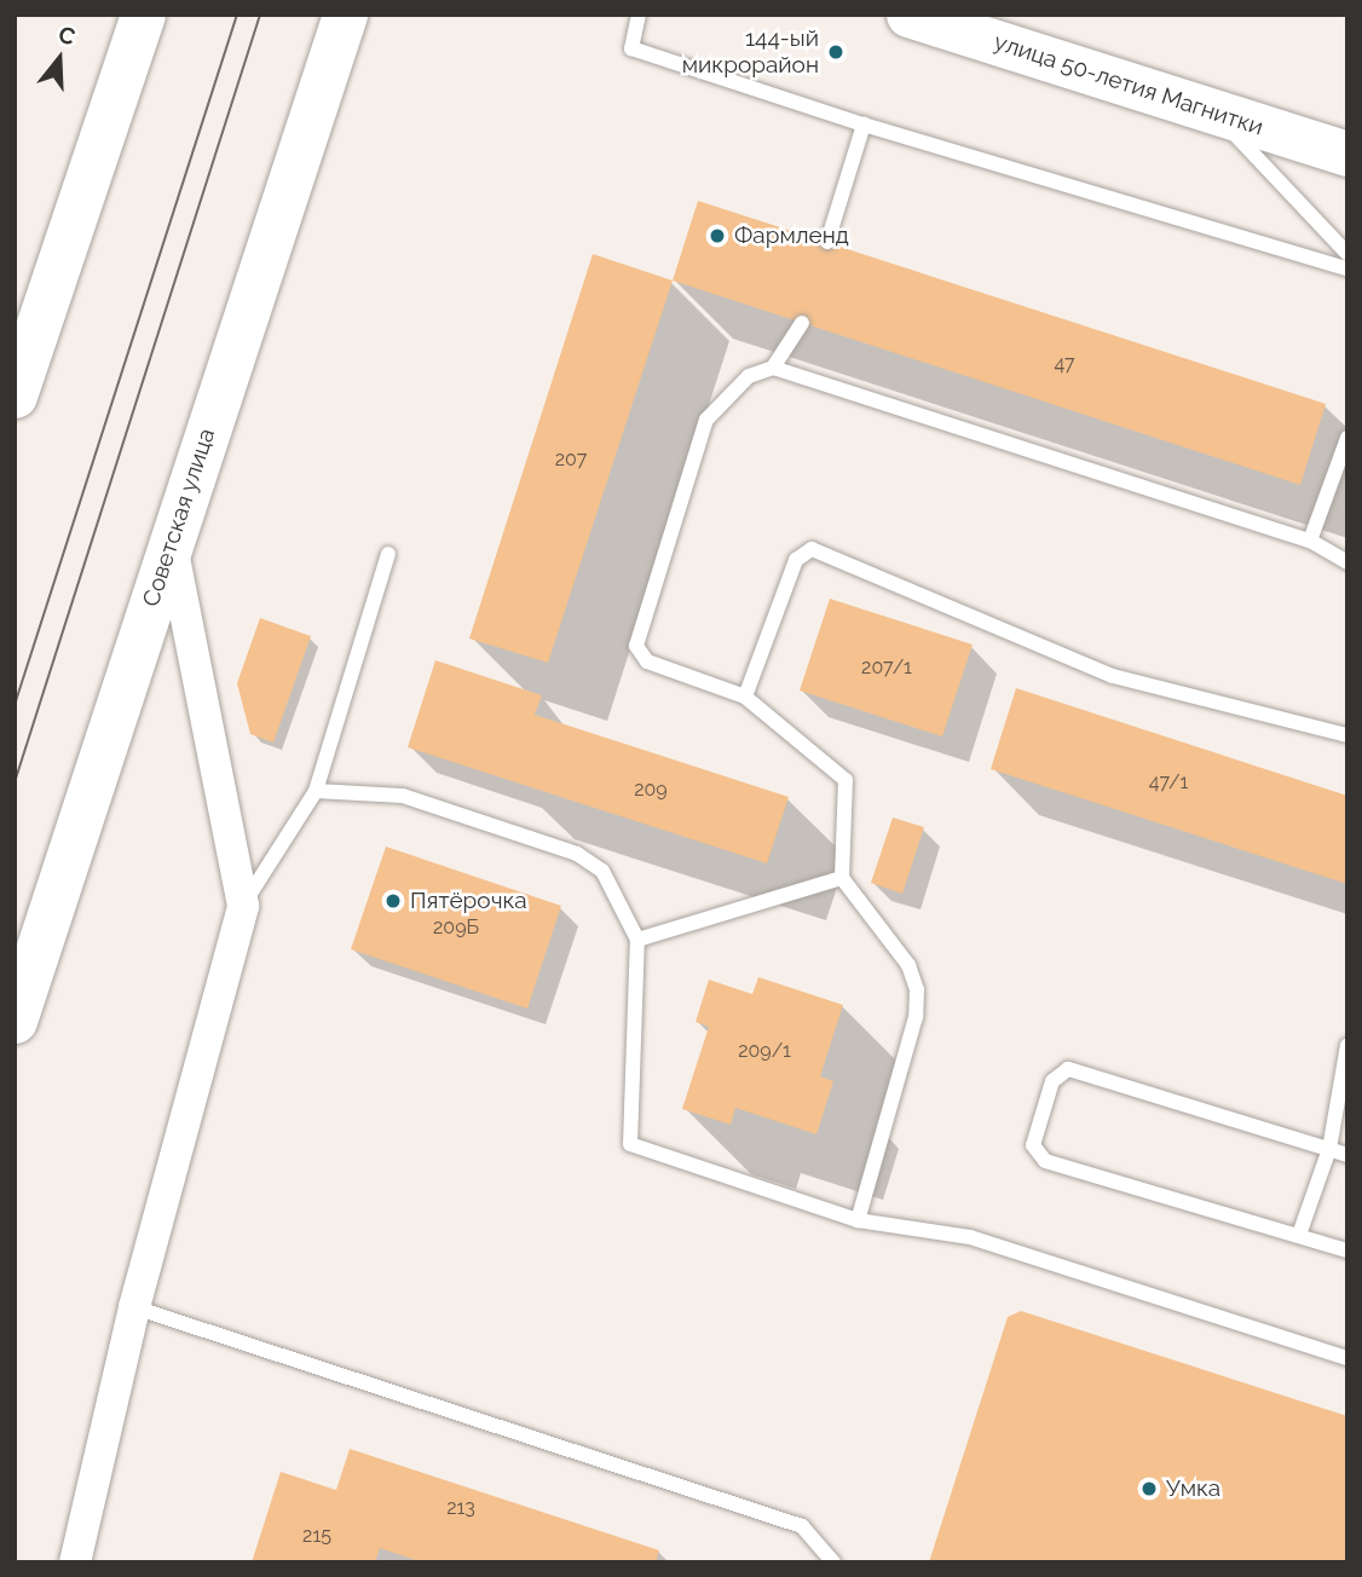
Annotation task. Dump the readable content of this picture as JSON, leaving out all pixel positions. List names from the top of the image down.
{
  "streets": {
    "main road": ["улица 50-летия Магнитки", "Советская улица"]
  },
  "places": [
    "144-ый микрорайон",
    "Фармленд",
    "Пятёрочка",
    "Умка"
  ],
  "house_numbers": [
    "47",
    "207",
    "207/1",
    "47/1",
    "209",
    "209Б",
    "209/1",
    "213",
    "215"
  ],
  "north": "top"
}
